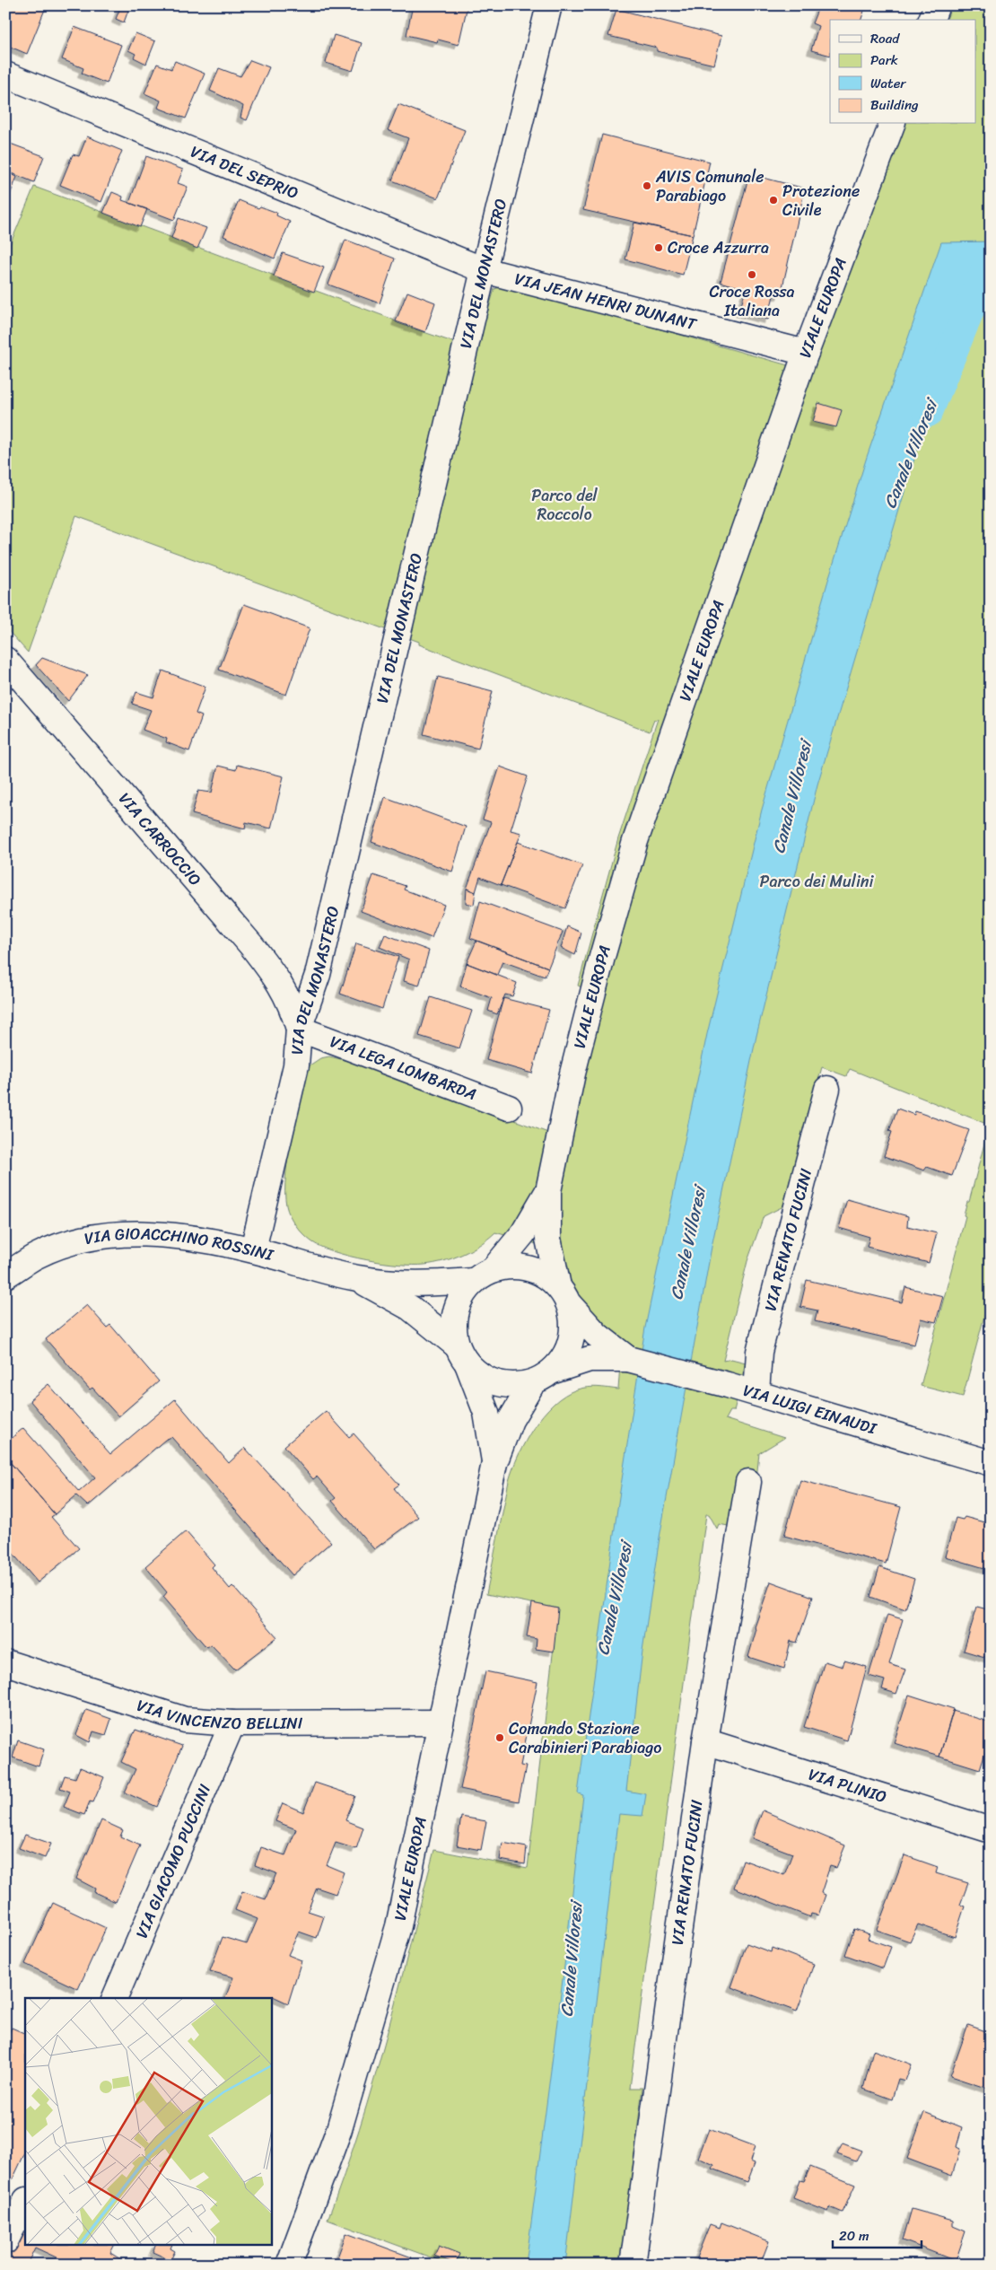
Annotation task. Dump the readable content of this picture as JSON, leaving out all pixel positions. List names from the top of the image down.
{
  "streets": {
    "street": [
      "VIA DEL SEPRIO",
      "VIA DEL MONASTERO",
      "VIA JEAN HENRI DUNANT",
      "VIALE EUROPA",
      "VIA CARROCCIO",
      "VIA LEGA LOMBARDA",
      "VIA RENATO FUCINI",
      "VIA GIOACCHINO ROSSINI",
      "VIA LUIGI EINAUDI",
      "VIA VINCENZO BELLINI",
      "VIA PLINIO",
      "VIA GIACOMO PUCCINI"
    ]
  },
  "crossings": [
    ["VIA DEL SEPRIO", "VIA DEL MONASTERO"],
    ["VIA DEL SEPRIO", "VIA JEAN HENRI DUNANT"],
    ["VIA DEL MONASTERO", "VIA JEAN HENRI DUNANT"],
    ["VIA DEL MONASTERO", "VIA CARROCCIO"],
    ["VIA DEL MONASTERO", "VIA LEGA LOMBARDA"],
    ["VIA DEL MONASTERO", "VIA GIOACCHINO ROSSINI"],
    ["VIA JEAN HENRI DUNANT", "VIALE EUROPA"],
    ["VIALE EUROPA", "VIA GIOACCHINO ROSSINI"],
    ["VIALE EUROPA", "VIA LUIGI EINAUDI"],
    ["VIALE EUROPA", "VIA VINCENZO BELLINI"],
    ["VIA CARROCCIO", "VIA LEGA LOMBARDA"],
    ["VIA RENATO FUCINI", "VIA LUIGI EINAUDI"],
    ["VIA RENATO FUCINI", "VIA PLINIO"],
    ["VIA GIOACCHINO ROSSINI", "VIA LUIGI EINAUDI"],
    ["VIA VINCENZO BELLINI", "VIA GIACOMO PUCCINI"]
  ],
  "water": ["Canale Villoresi"],
  "parks": ["Parco del Roccolo", "Parco dei Mulini"],
  "places": [
    "AVIS Comunale Parabiago",
    "Protezione Civile",
    "Croce Azzurra",
    "Croce Rossa Italiana",
    "Comando Stazione Carabinieri Parabiago"
  ],
  "legend": [
    "Road",
    "Park",
    "Water",
    "Building"
  ],
  "scale_bar": "20 m"
}
